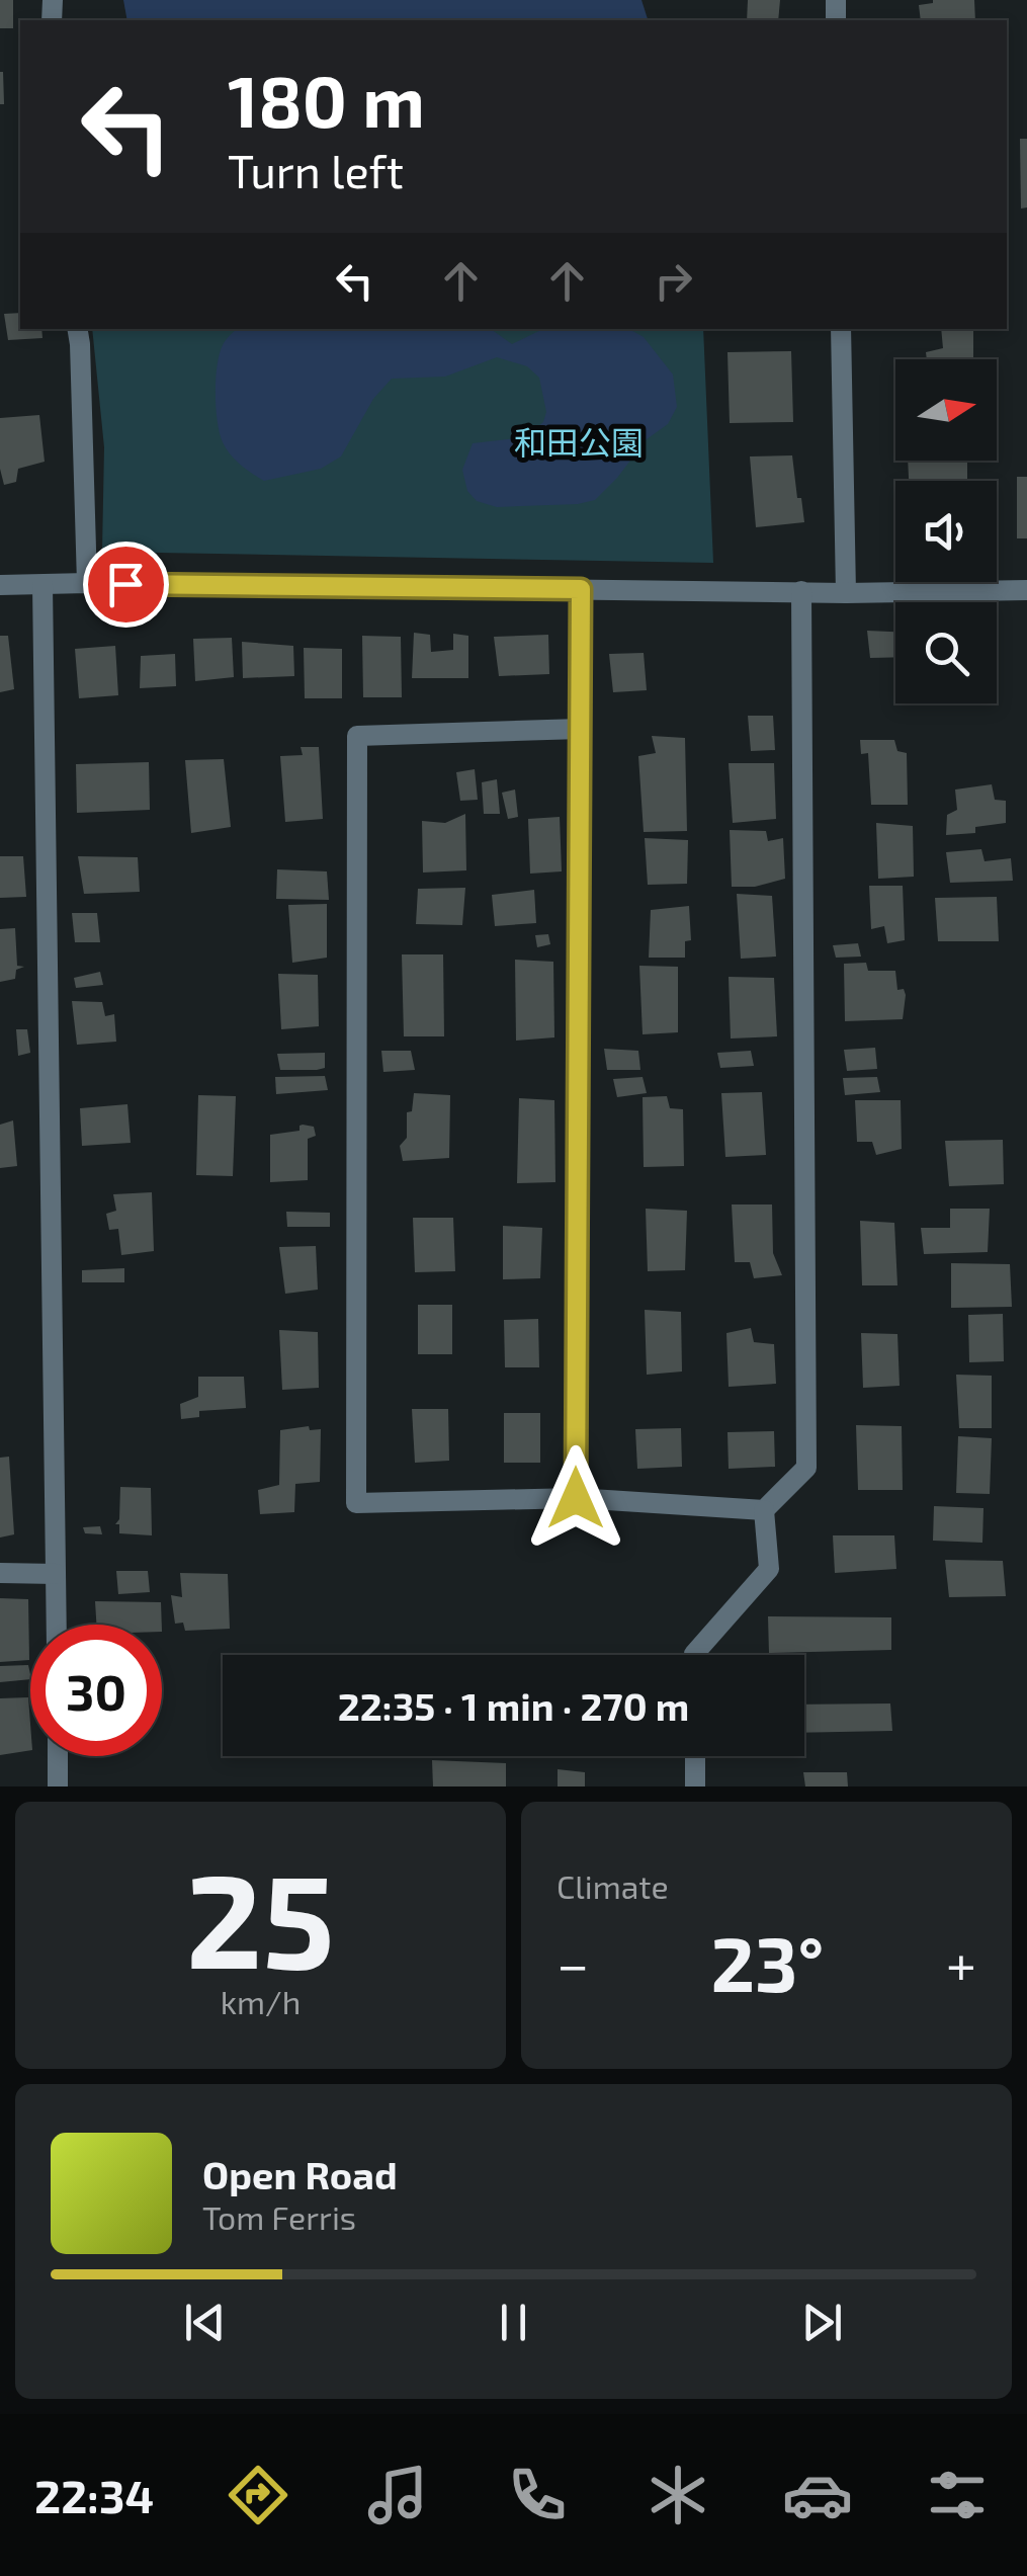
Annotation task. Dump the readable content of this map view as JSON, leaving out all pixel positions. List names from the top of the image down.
{
  "parks": ["和田公園"],
  "north": "right",
  "page": {
    "turn": ["180 m", "Turn left"],
    "limit": "30",
    "trip": "22:35 · 1 min · 270 m",
    "tile": [
      ["25", "km/h"],
      "Climate"
    ],
    "heat": ["−", "23°", "+"],
    "song": ["Open Road", "Tom Ferris"],
    "tabs": "22:34"
  }
}
